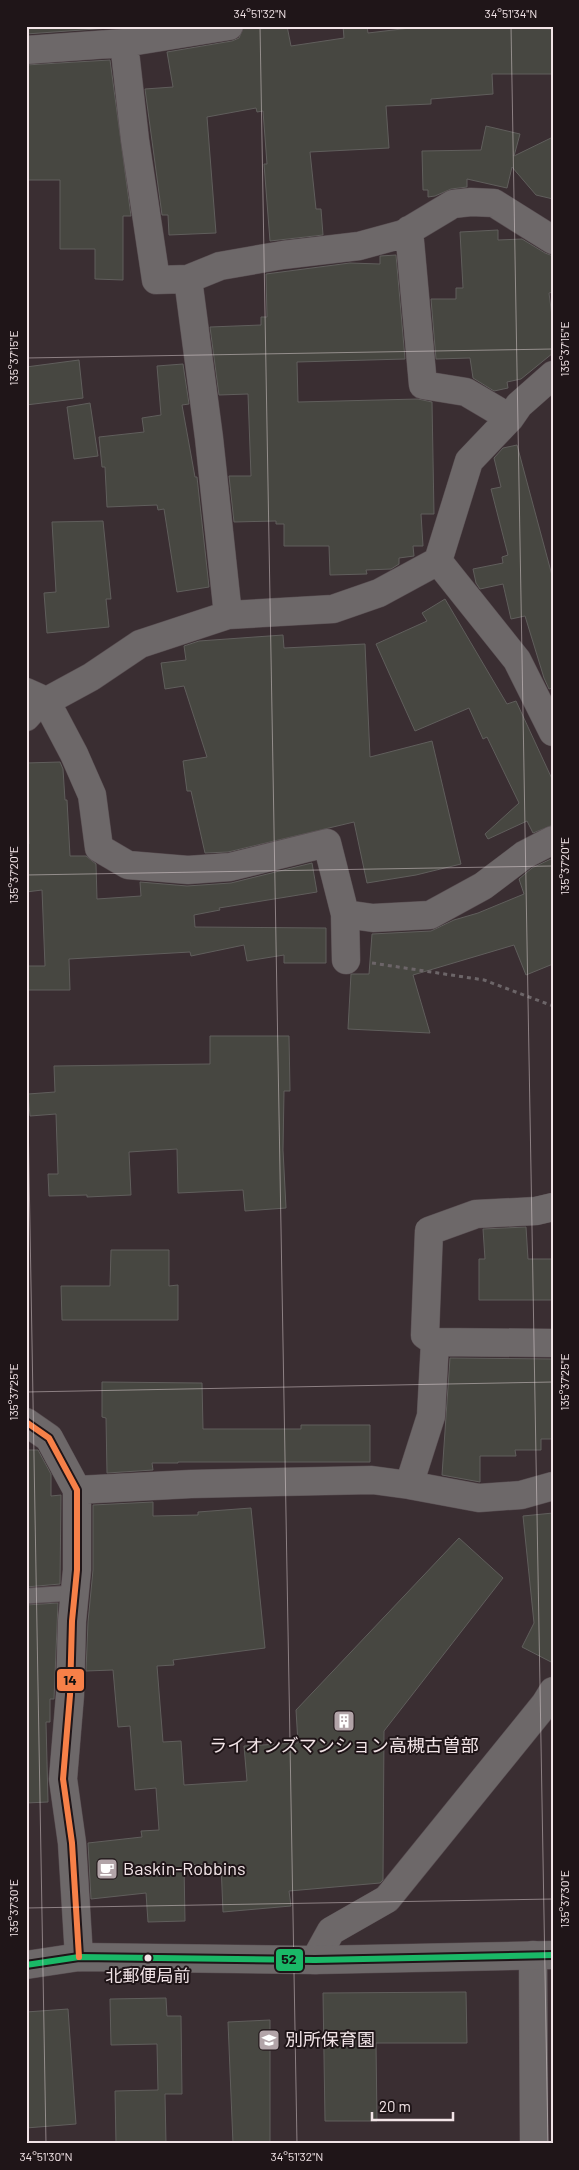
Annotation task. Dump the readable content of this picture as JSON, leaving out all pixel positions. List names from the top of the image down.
{
  "places": {
    "building": ["ライオンズマンション高槻古曽部"],
    "cafe": ["Baskin-Robbins"],
    "other": ["北郵便局前"],
    "school or university": ["別所保育園"]
  },
  "lines": ["transit line 14", "transit line 52"],
  "scale_bar": "20 m",
  "coordinates": [
    "34°51'32\"N",
    "34°51'34\"N",
    "135°37'15\"E",
    "135°37'20\"E",
    "135°37'25\"E",
    "135°37'30\"E",
    "34°51'30\"N"
  ]
}
